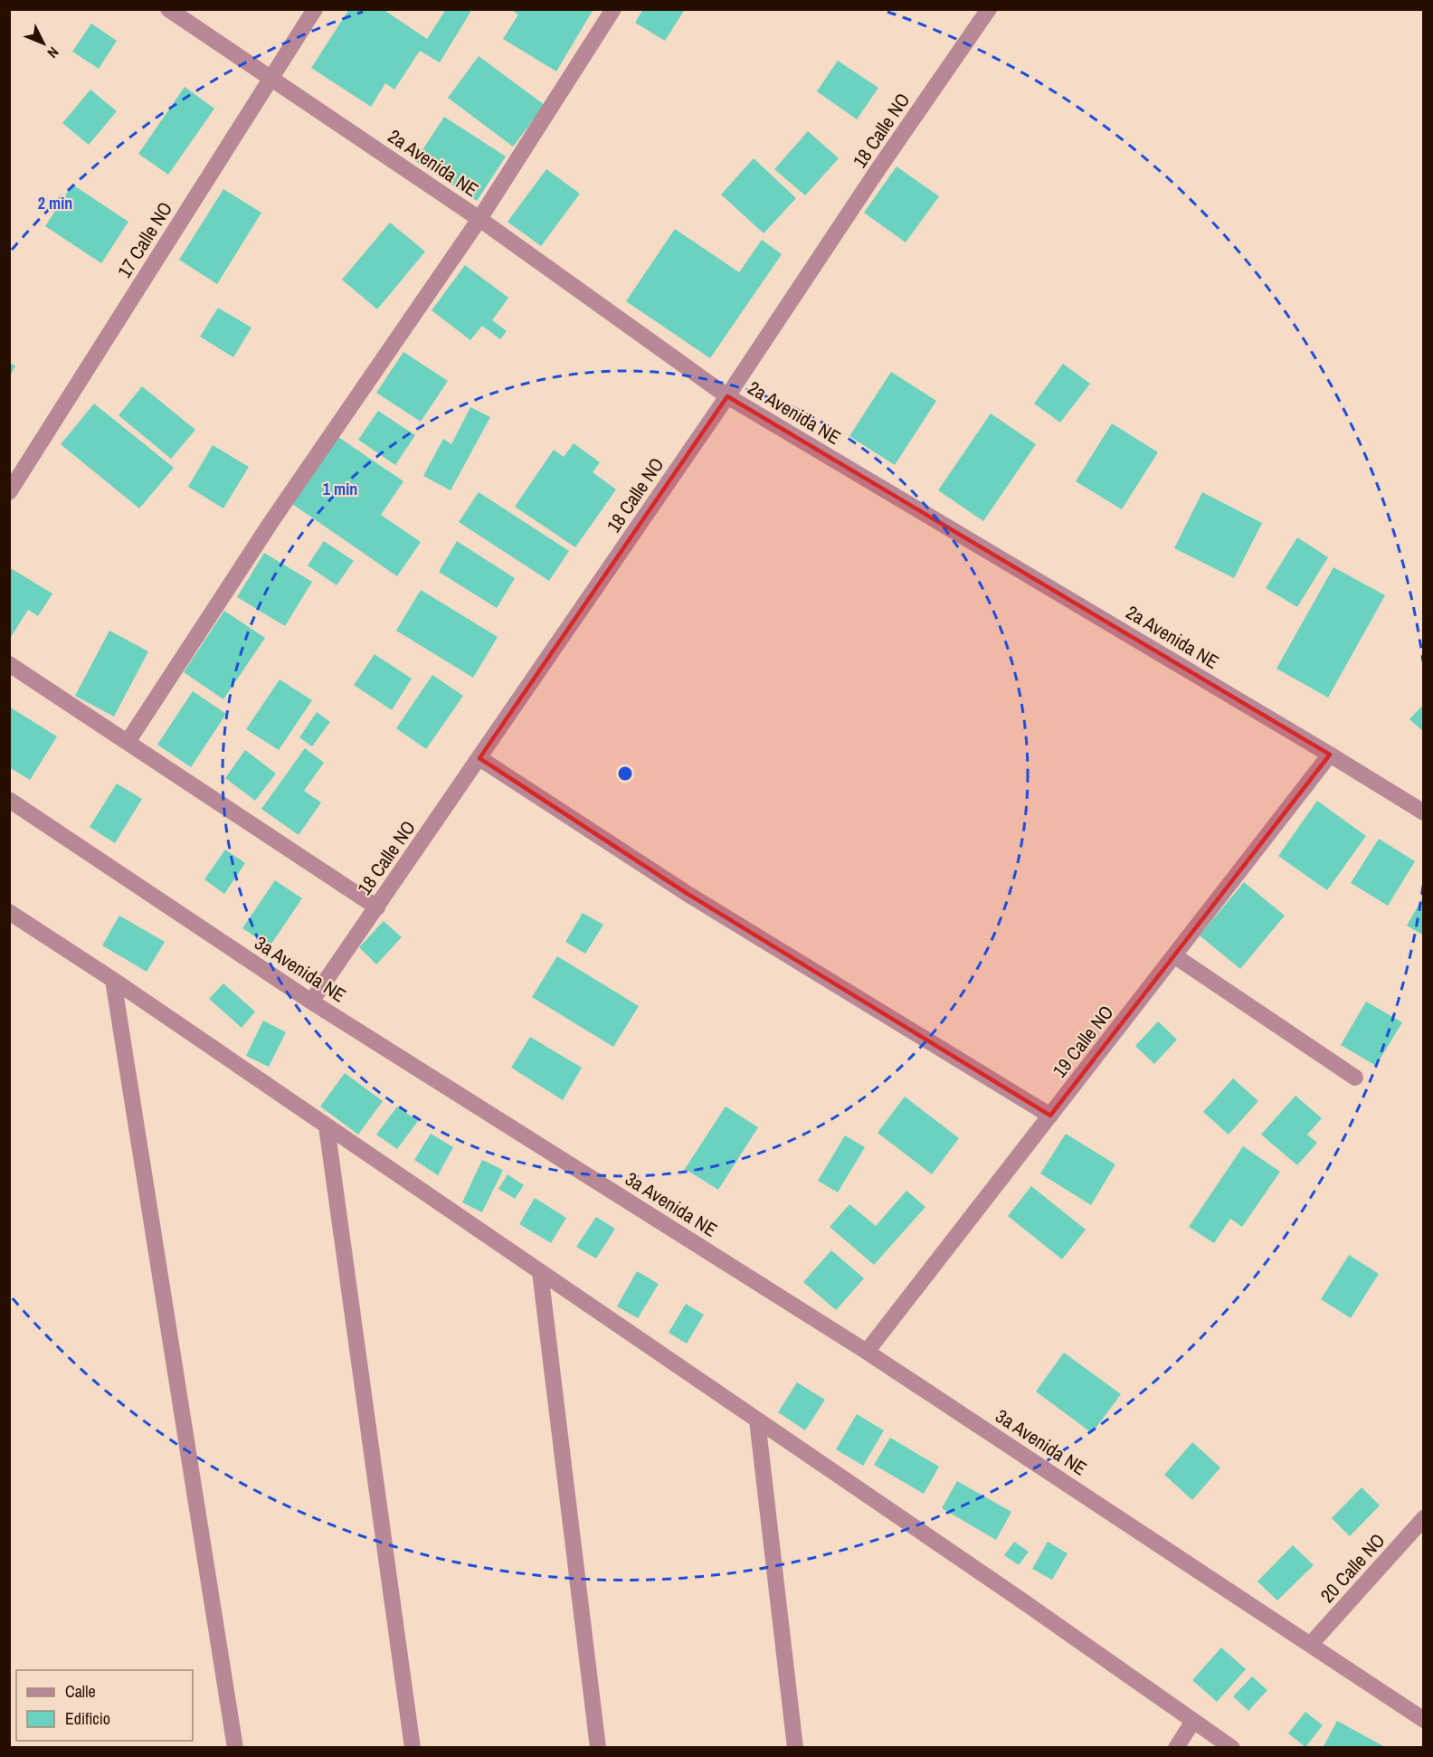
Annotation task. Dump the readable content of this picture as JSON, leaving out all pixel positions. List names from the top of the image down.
{
  "streets": {
    "street": [
      "18 Calle NO",
      "2a Avenida NE",
      "17 Calle NO",
      "3a Avenida NE",
      "19 Calle NO",
      "20 Calle NO"
    ]
  },
  "crossings": [
    ["18 Calle NO", "2a Avenida NE"],
    ["18 Calle NO", "3a Avenida NE"],
    ["2a Avenida NE", "17 Calle NO"],
    ["2a Avenida NE", "19 Calle NO"],
    ["3a Avenida NE", "19 Calle NO"],
    ["3a Avenida NE", "20 Calle NO"]
  ],
  "legend": ["Calle", "Edificio"],
  "north": "bottom right",
  "rings": ["2 min", "1 min"]
}
